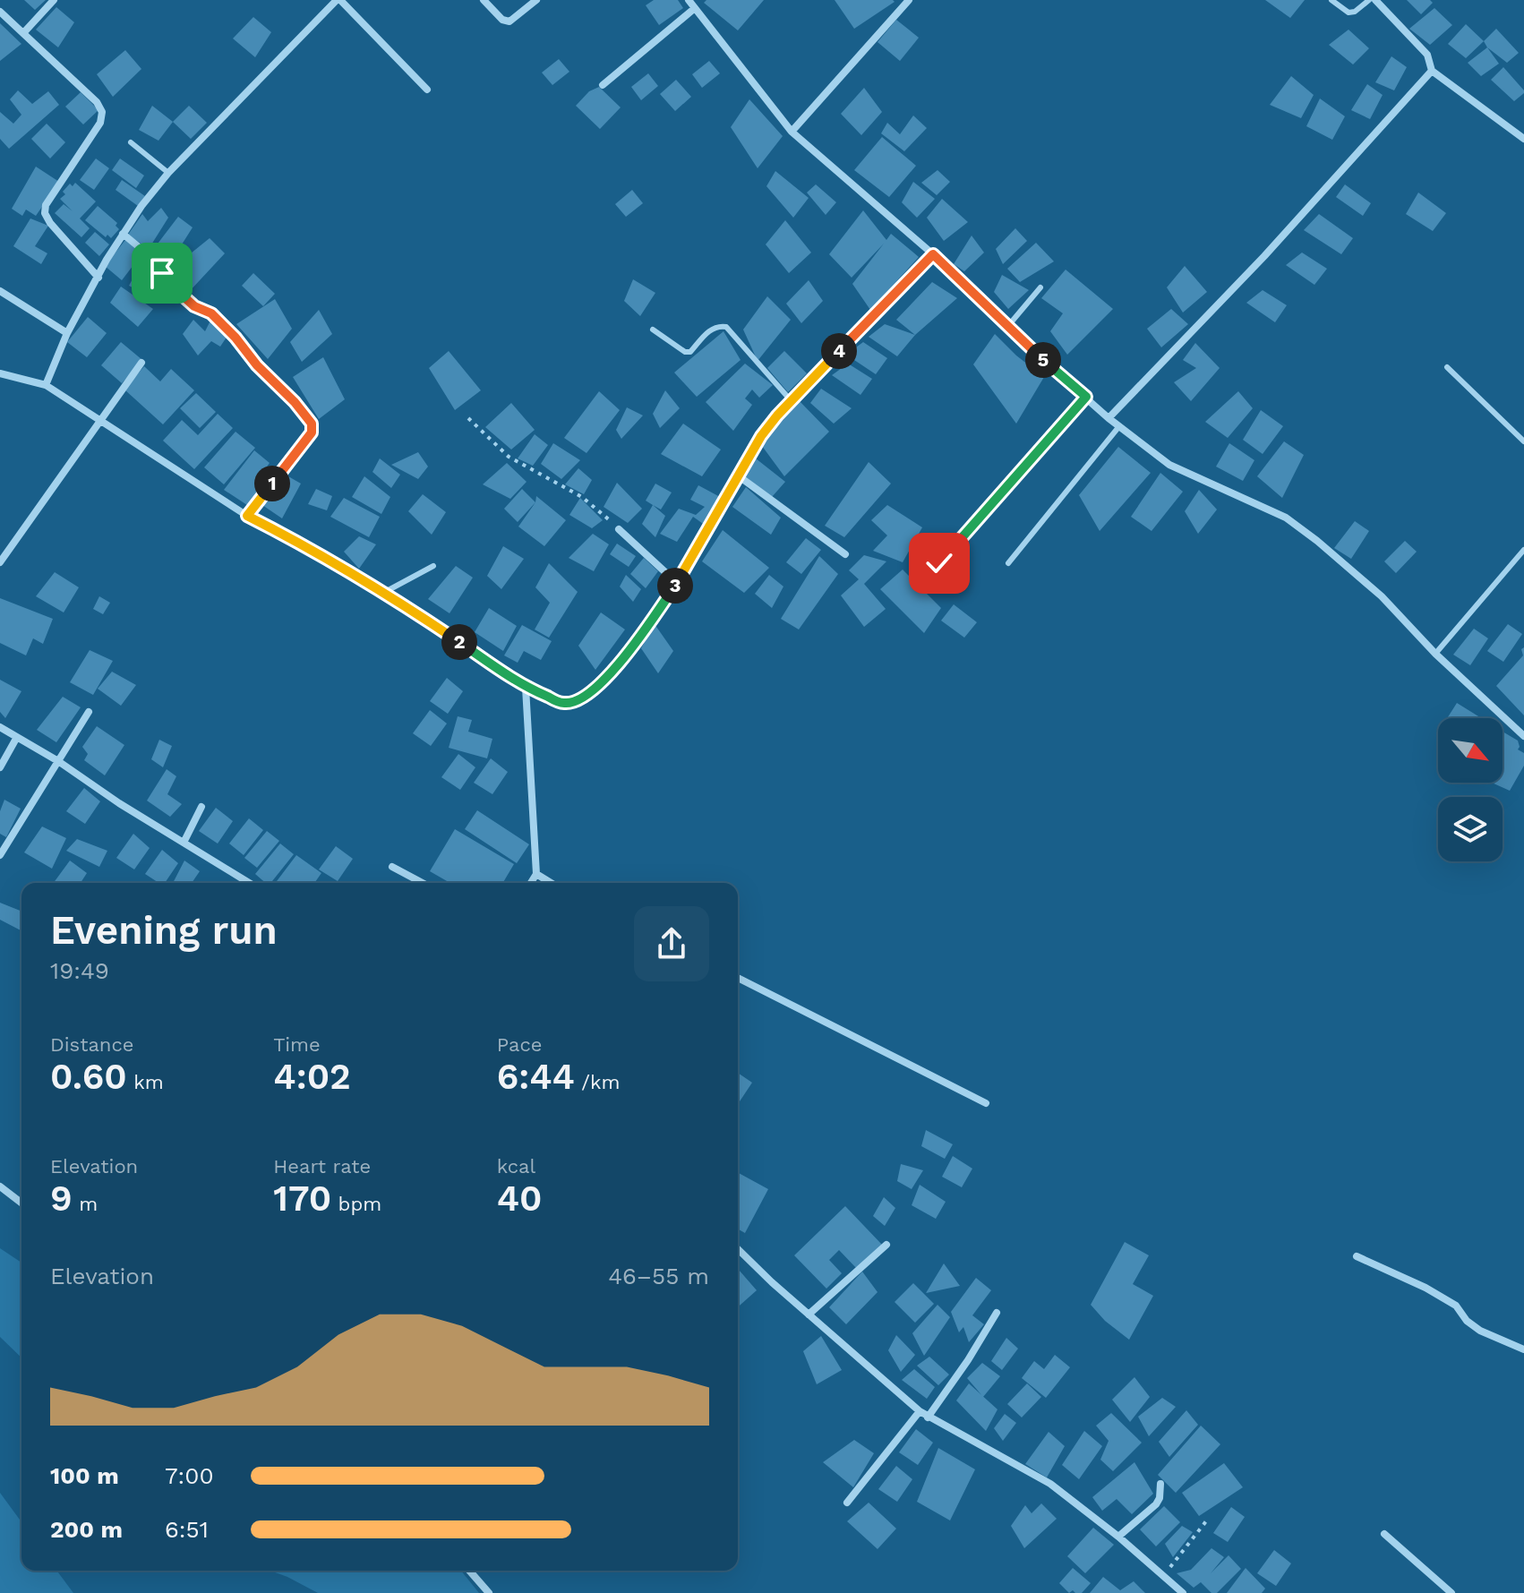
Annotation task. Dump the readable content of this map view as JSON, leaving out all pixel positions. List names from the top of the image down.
{
  "north": "bottom right",
  "page": {
    "pins": [
      "4",
      "5",
      "1",
      "3",
      "2"
    ],
    "heading": ["Evening run", "19:49"],
    "stats": [
      ["Distance", "0.60 km"],
      ["Time", "4:02"],
      ["Pace", "6:44 /km"],
      ["Elevation", "9 m"],
      ["Heart rate", "170 bpm"],
      ["kcal", "40"]
    ],
    "chart": ["Elevation", "46–55 m"],
    "list": [
      {
        "name": "100 m",
        "note": "7:00"
      },
      {
        "name": "200 m",
        "note": "6:51"
      }
    ]
  }
}
